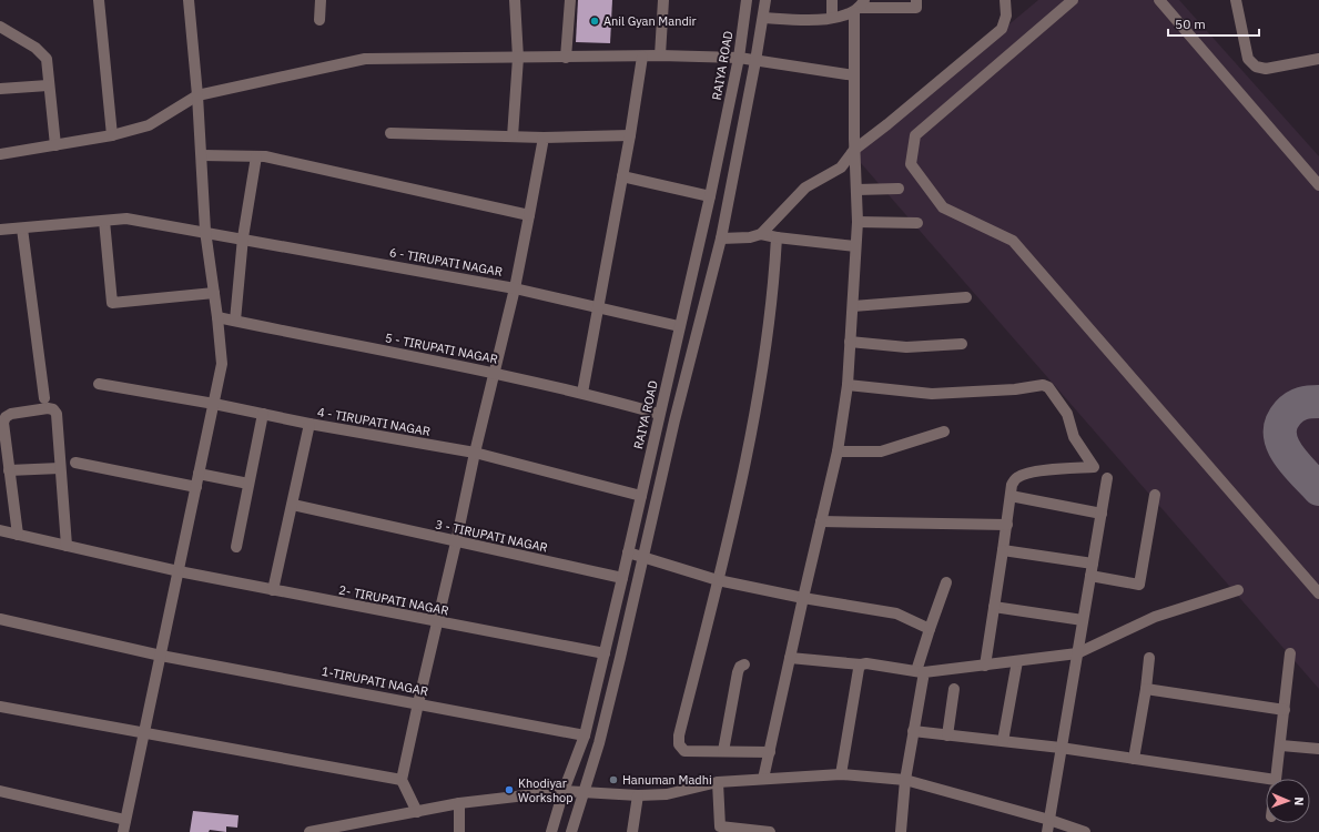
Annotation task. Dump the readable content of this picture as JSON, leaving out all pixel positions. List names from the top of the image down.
{
  "streets": {
    "street": [
      "RAIYA ROAD",
      "6 - TIRUPATI NAGAR",
      "5 - TIRUPATI NAGAR",
      "4 - TIRUPATI NAGAR",
      "3 - TIRUPATI NAGAR",
      "2- TIRUPATI NAGAR",
      "1-TIRUPATI NAGAR"
    ]
  },
  "crossings": [
    ["RAIYA ROAD", "6 - TIRUPATI NAGAR"],
    ["RAIYA ROAD", "5 - TIRUPATI NAGAR"],
    ["RAIYA ROAD", "4 - TIRUPATI NAGAR"],
    ["RAIYA ROAD", "3 - TIRUPATI NAGAR"],
    ["RAIYA ROAD", "2- TIRUPATI NAGAR"],
    ["RAIYA ROAD", "1-TIRUPATI NAGAR"]
  ],
  "places": ["Anil Gyan Mandir", "Hanuman Madhi", "Khodiyar Workshop"],
  "scale_bar": "50 m",
  "north": "right"
}
